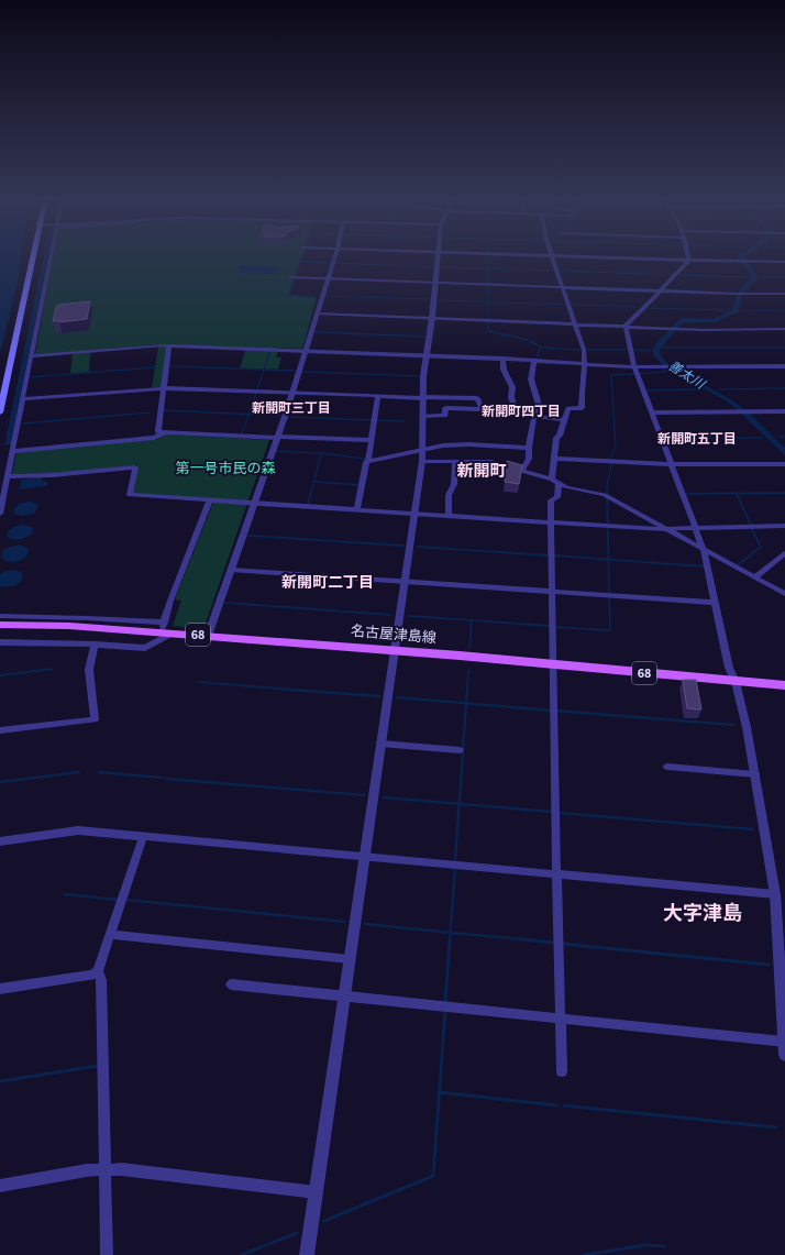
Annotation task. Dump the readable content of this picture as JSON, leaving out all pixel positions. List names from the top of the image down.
{
  "streets": {
    "main road": ["68", "名古屋津島線"]
  },
  "districts": [
    "新開町三丁目",
    "新開町四丁目",
    "新開町五丁目",
    "新開町",
    "新開町二丁目",
    "大字津島"
  ],
  "water": ["善太川"],
  "parks": ["第一号市民の森"]
}
